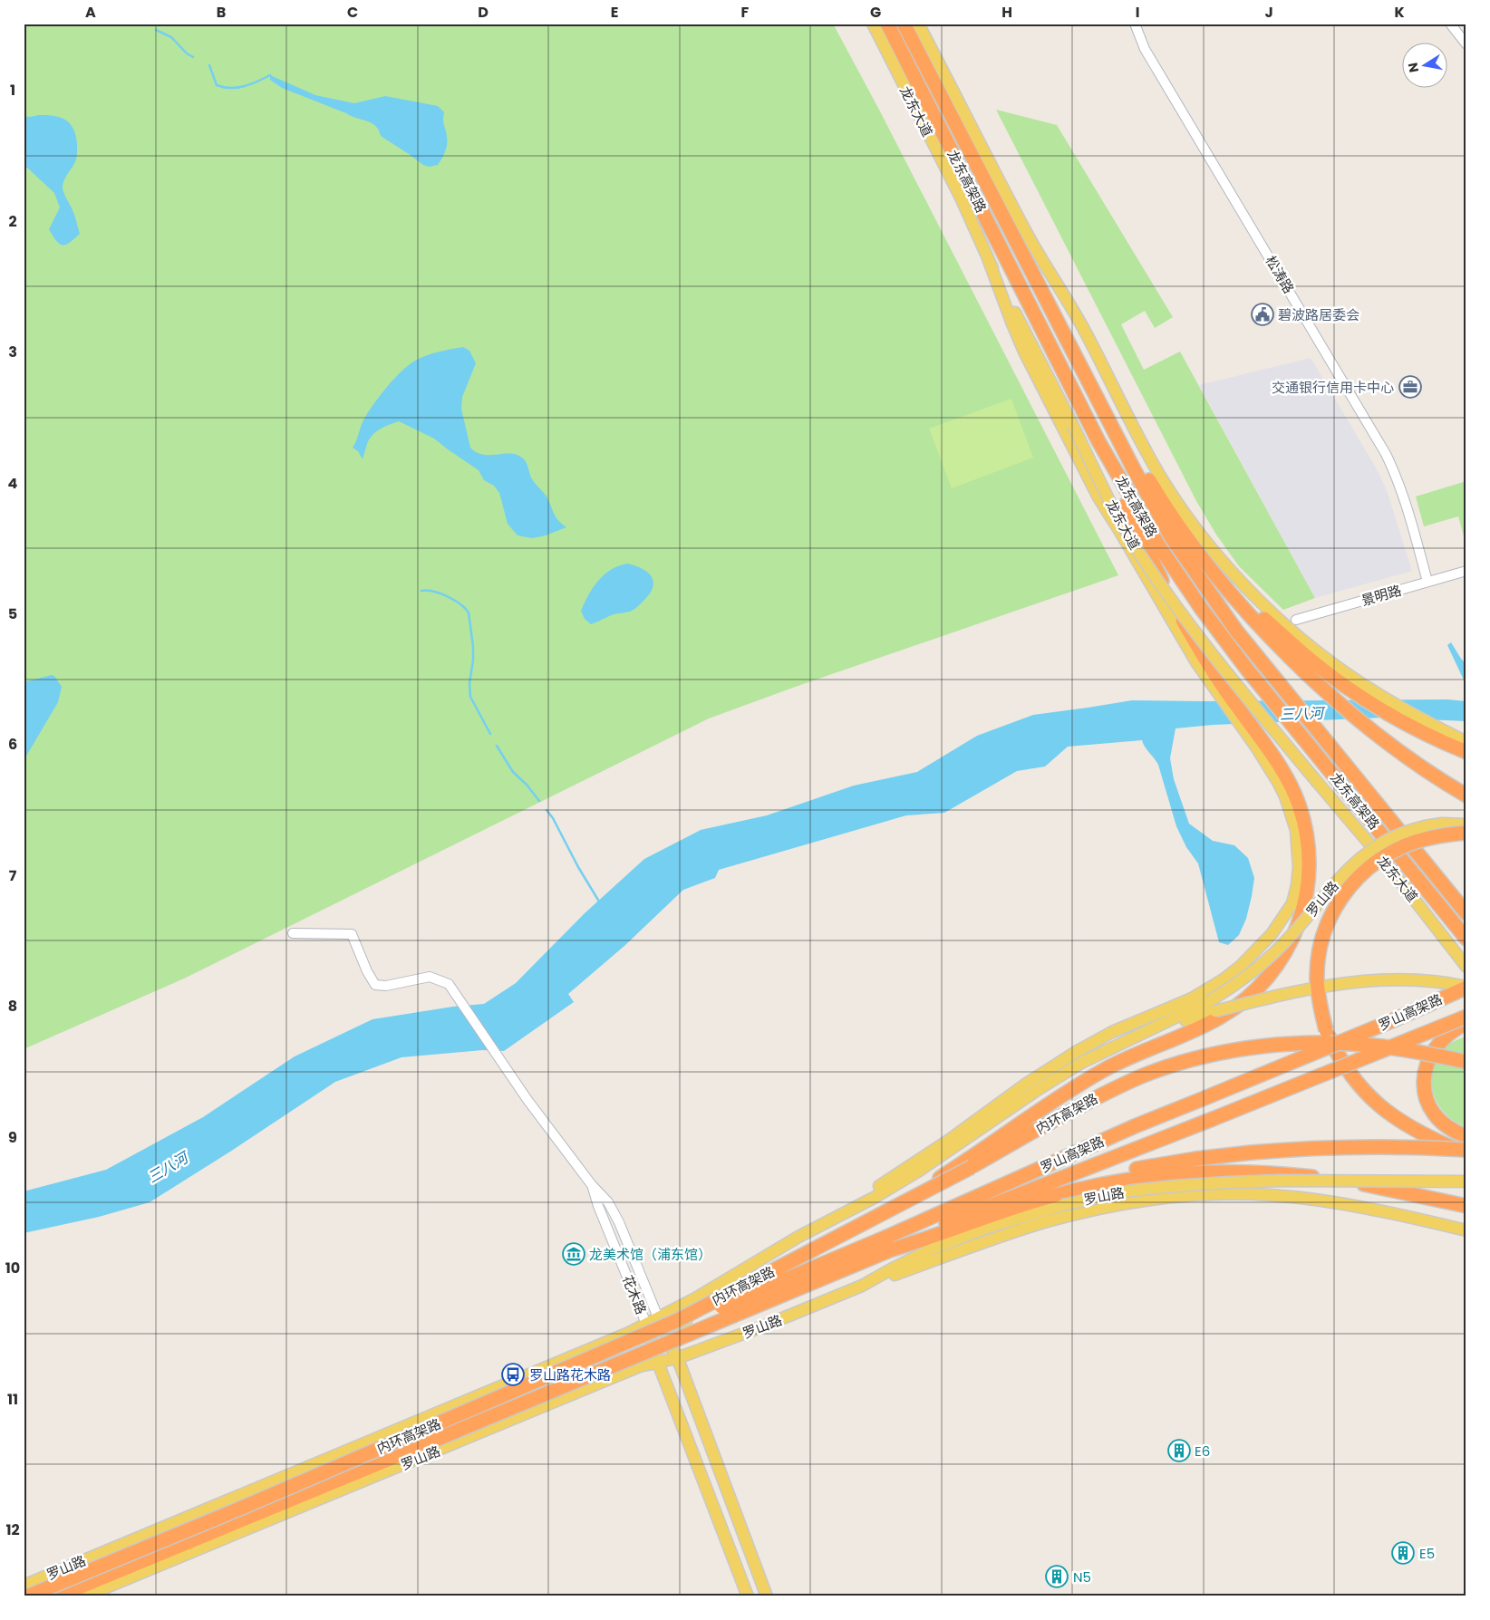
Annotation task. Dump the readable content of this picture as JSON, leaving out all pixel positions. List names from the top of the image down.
{
  "streets": {
    "highway": ["龙东高架路", "罗山高架路", "内环高架路"],
    "main road": ["龙东大道", "罗山路", "花木路"],
    "street": ["松涛路", "景明路"]
  },
  "crossings": [
    ["松涛路", "景明路"],
    ["罗山路", "花木路"],
    ["罗山高架路", "内环高架路"]
  ],
  "water": ["三八河"],
  "places": {
    "public building": ["碧波路居委会"],
    "office": ["交通银行信用卡中心"],
    "museum": ["龙美术馆（浦东馆）"],
    "bus stop": ["罗山路花木路"],
    "building": ["E6", "E5", "N5"]
  },
  "north": "left",
  "grid": {
    "columns": [
      "A",
      "B",
      "C",
      "D",
      "E",
      "F",
      "G",
      "H",
      "I",
      "J",
      "K"
    ],
    "rows": [
      "1",
      "2",
      "3",
      "4",
      "5",
      "6",
      "7",
      "8",
      "9",
      "10",
      "11",
      "12"
    ]
  }
}
